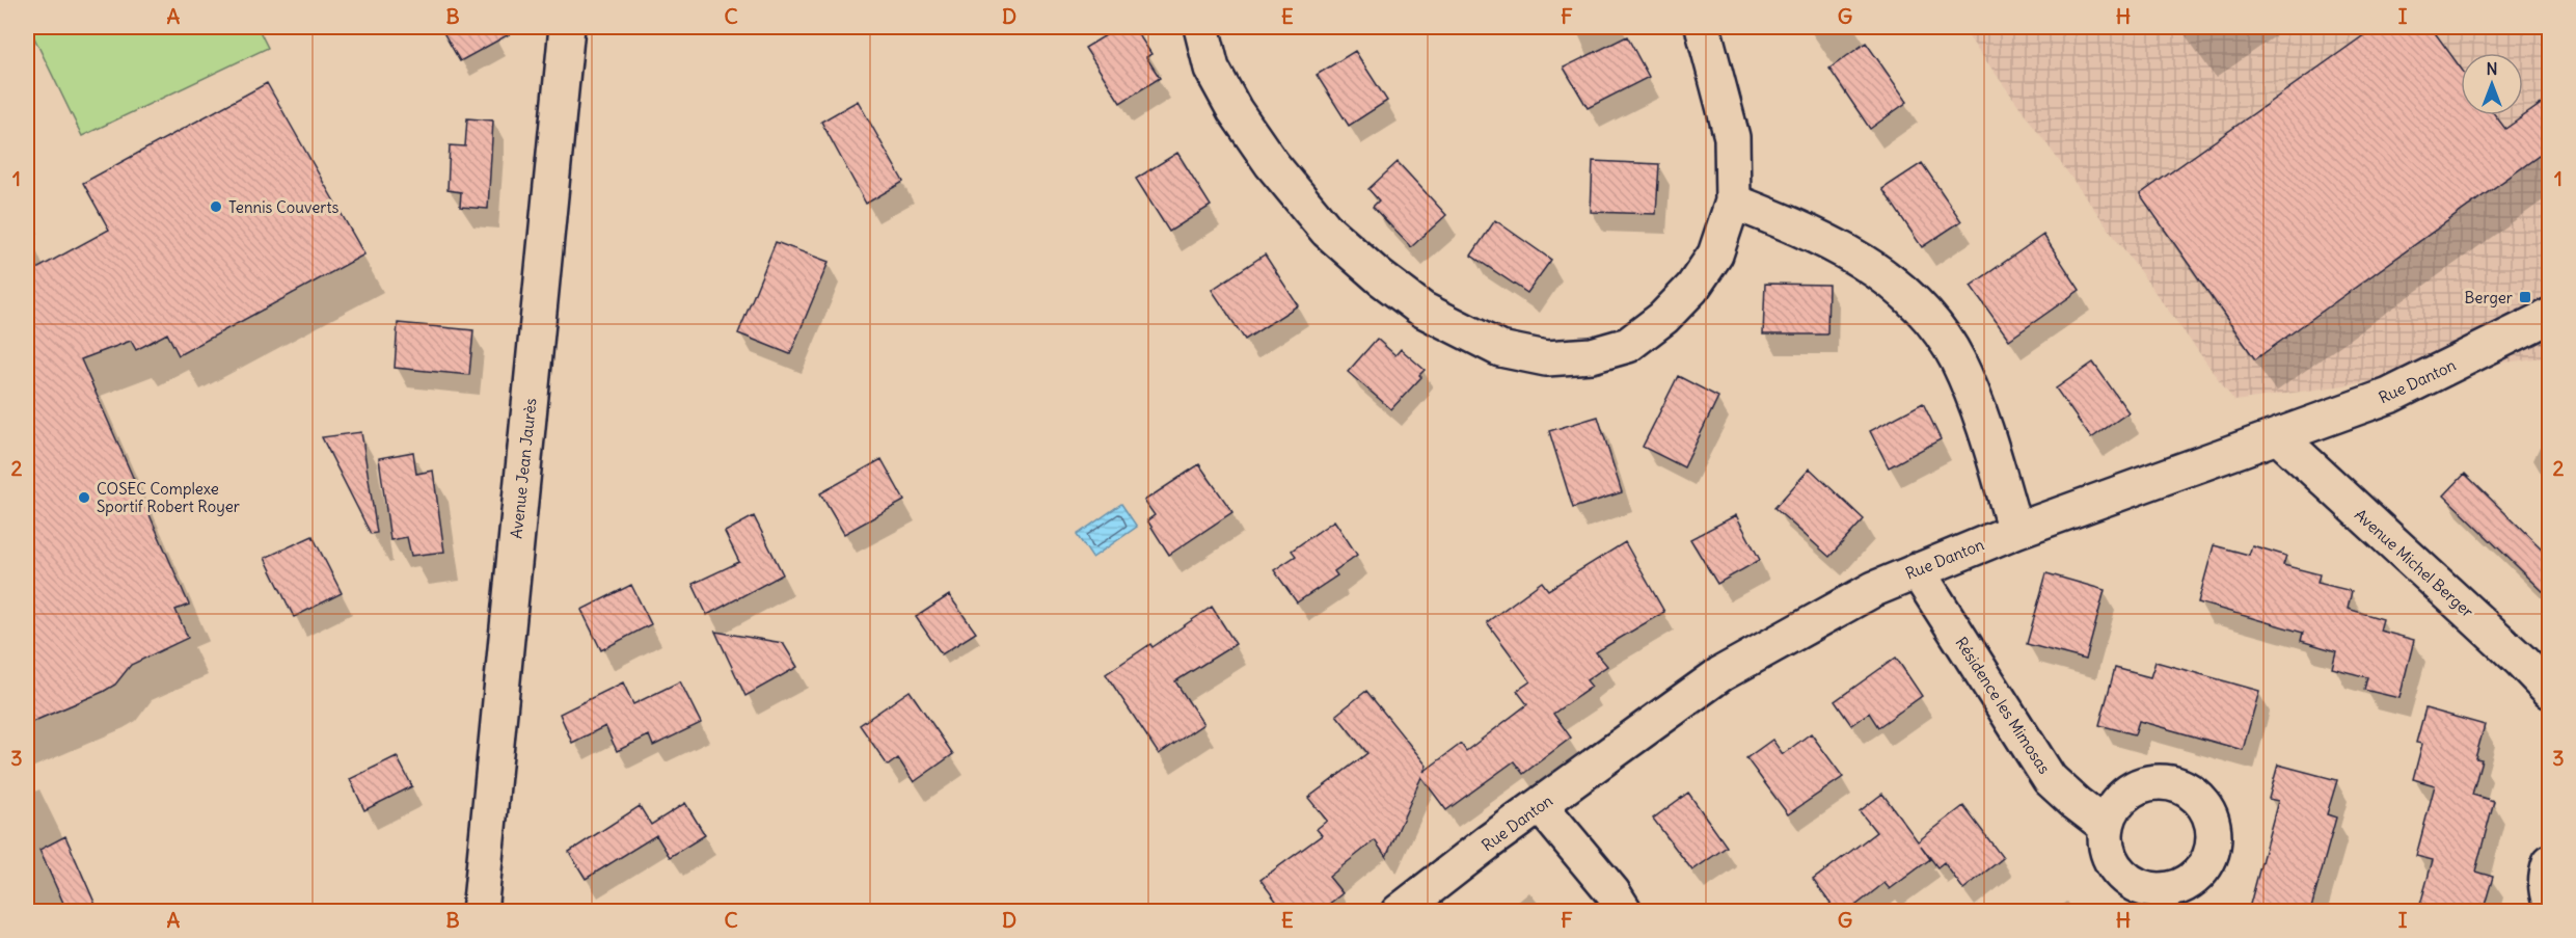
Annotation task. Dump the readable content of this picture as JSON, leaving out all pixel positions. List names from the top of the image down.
{
  "streets": {
    "street": [
      "Rue Danton",
      "Avenue Jean Jaurès",
      "Avenue Michel Berger",
      "Résidence les Mimosas"
    ]
  },
  "crossings": [
    ["Rue Danton", "Avenue Michel Berger"],
    ["Rue Danton", "Résidence les Mimosas"]
  ],
  "places": {
    "other": ["Tennis Couverts", "COSEC Complexe Sportif Robert Royer"],
    "transit": ["Berger"]
  },
  "north": "top",
  "grid": {
    "columns": [
      "A",
      "B",
      "C",
      "D",
      "E",
      "F",
      "G",
      "H",
      "I"
    ],
    "rows": ["1", "2", "3"]
  }
}
